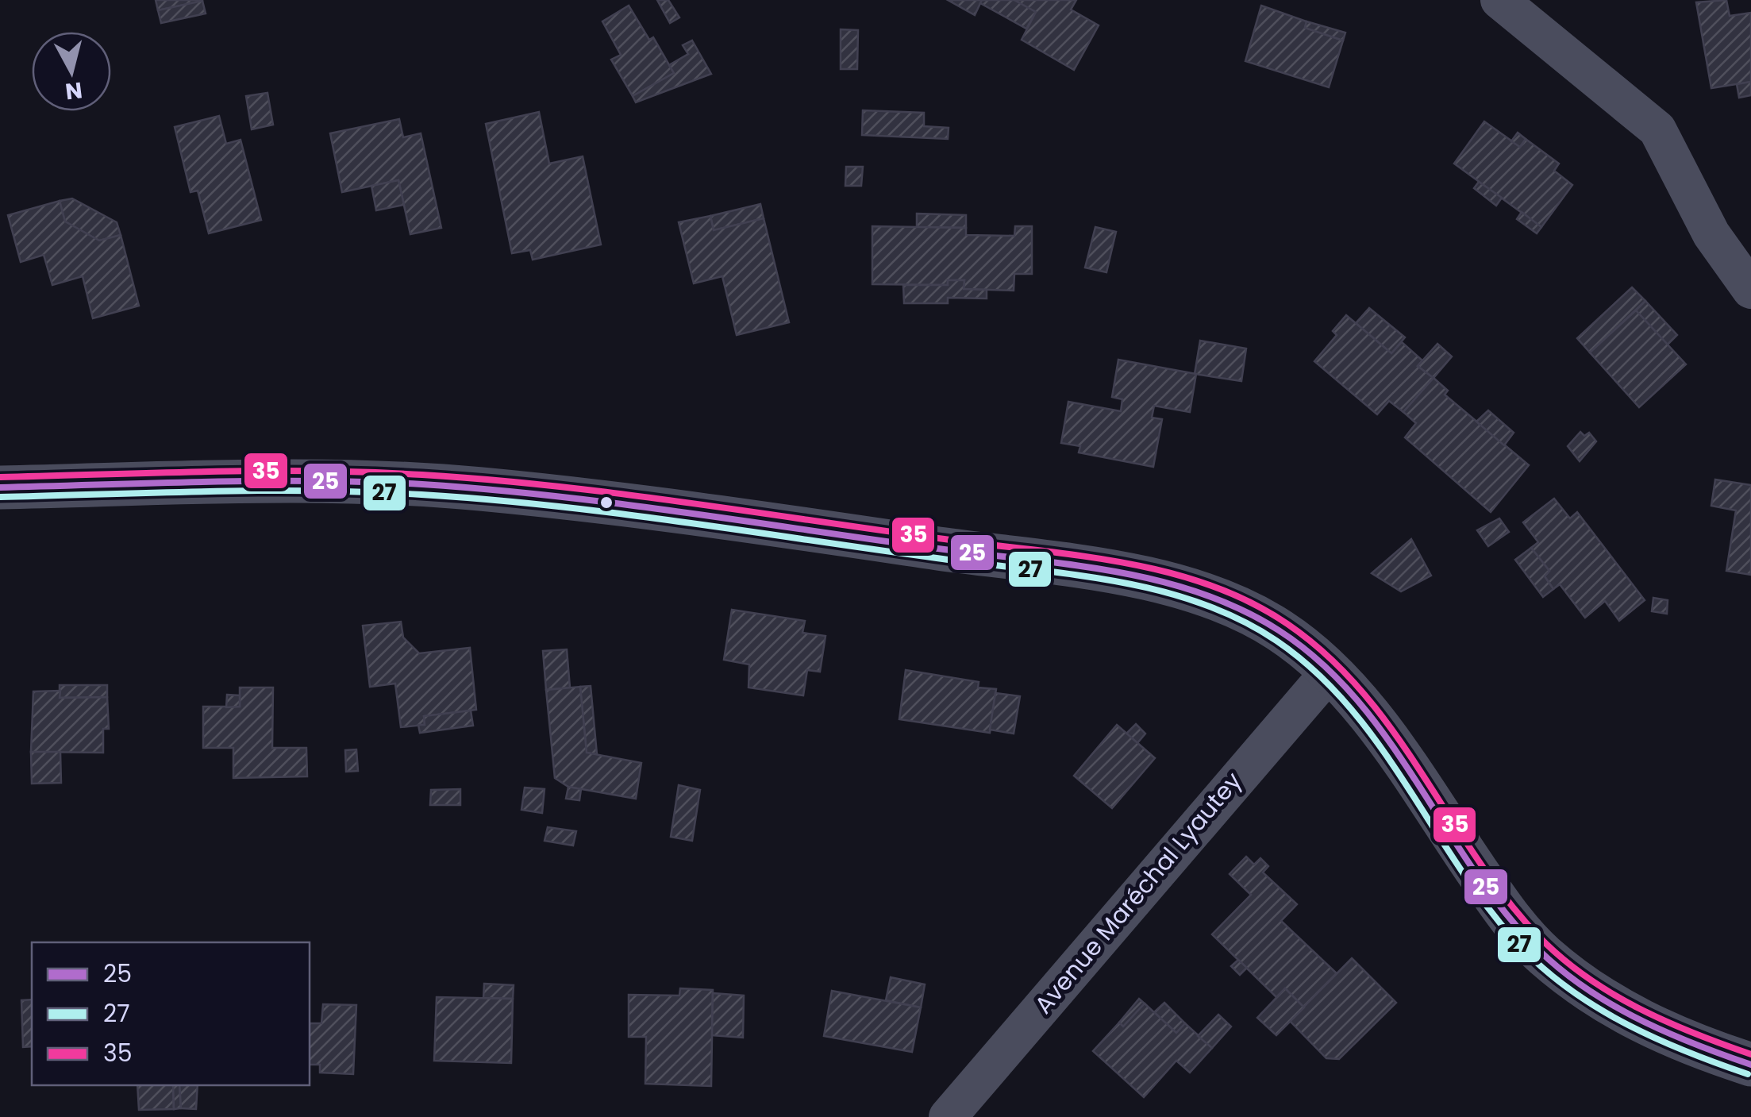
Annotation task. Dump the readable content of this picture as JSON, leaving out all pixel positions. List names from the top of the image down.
{
  "streets": {
    "street": ["Avenue Maréchal Lyautey"]
  },
  "lines": ["transit line 35", "transit line 25", "transit line 27"],
  "legend": ["25", "27", "35"],
  "north": "bottom"
}
